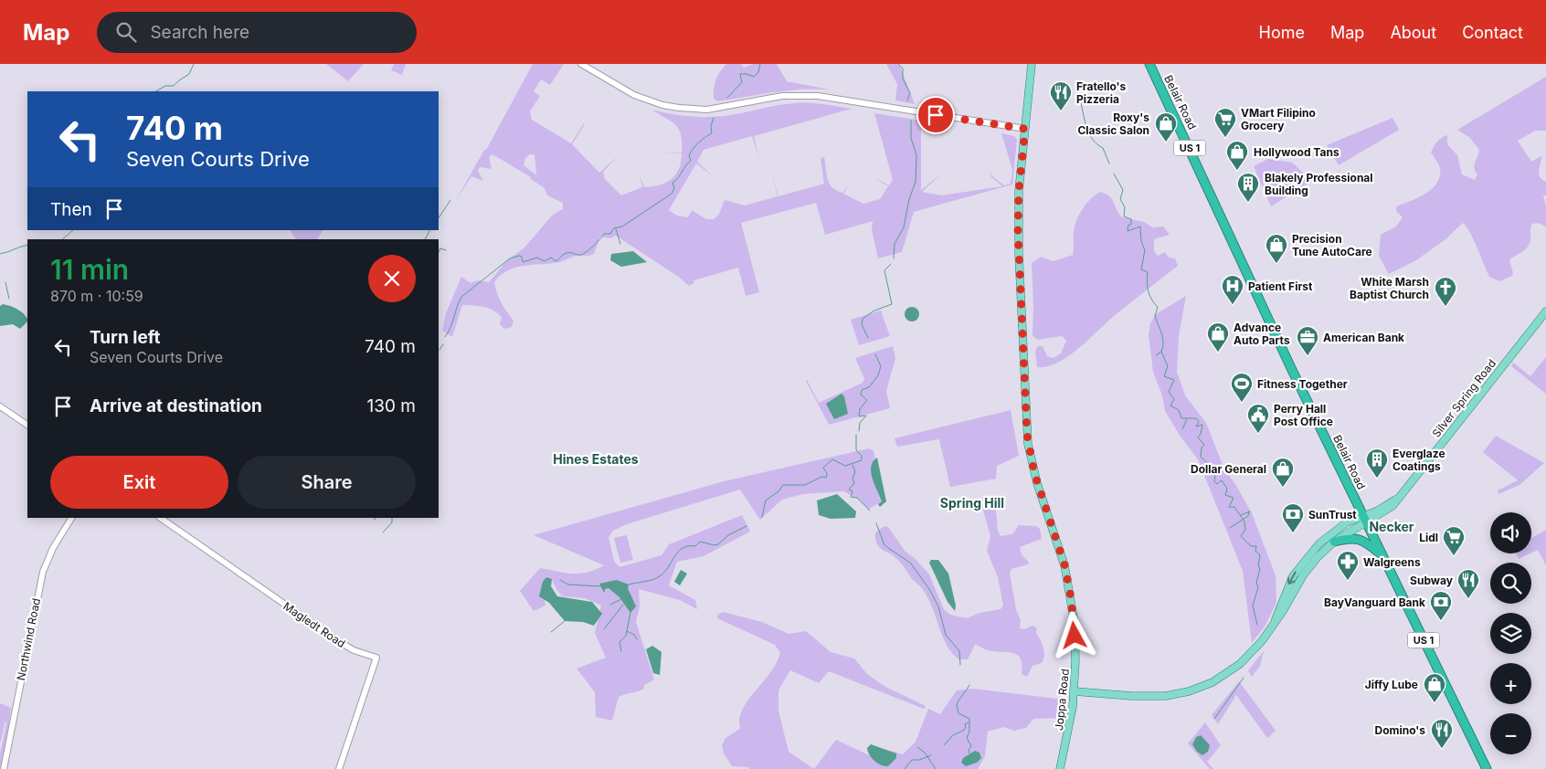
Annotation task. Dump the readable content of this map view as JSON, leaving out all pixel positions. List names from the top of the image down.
{
  "streets": {
    "highway": ["Belair Road", "US 1"],
    "main road": ["Silver Spring Road", "Joppa Road"],
    "street": ["Magledt Road", "Northwind Road"]
  },
  "crossings": [
    ["Belair Road", "Silver Spring Road"],
    ["Silver Spring Road", "Joppa Road"]
  ],
  "districts": ["Hines Estates", "Spring Hill", "Necker"],
  "places": {
    "restaurant": ["Fratello's Pizzeria", "Subway", "Domino's"],
    "supermarket": ["VMart Filipino Grocery", "Lidl"],
    "shop": [
      "Roxy's Classic Salon",
      "Hollywood Tans",
      "Precision Tune AutoCare",
      "Advance Auto Parts",
      "Dollar General",
      "Jiffy Lube"
    ],
    "building": ["Blakely Professional Building", "Everglaze Coatings"],
    "hospital": ["Patient First"],
    "church": ["White Marsh Baptist Church"],
    "office": ["American Bank"],
    "sports": ["Fitness Together"],
    "public building": ["Perry Hall Post Office"],
    "bank": ["SunTrust", "BayVanguard Bank"],
    "pharmacy": ["Walgreens"]
  },
  "page": {
    "header": "Map",
    "search": "Search here",
    "nav": [
      "Home",
      "Map",
      "About",
      "Contact"
    ],
    "turn": ["740 m", "Seven Courts Drive"],
    "then": "Then",
    "heading": ["11 min", "870 m · 10:59"],
    "list": [
      {
        "name": "Turn left",
        "note": "Seven Courts Drive",
        "value": "740 m"
      },
      {
        "name": "Arrive at destination",
        "value": "130 m"
      }
    ],
    "buttons": ["Exit", "Share"],
    "map_buttons": ["+", "−"]
  }
}
